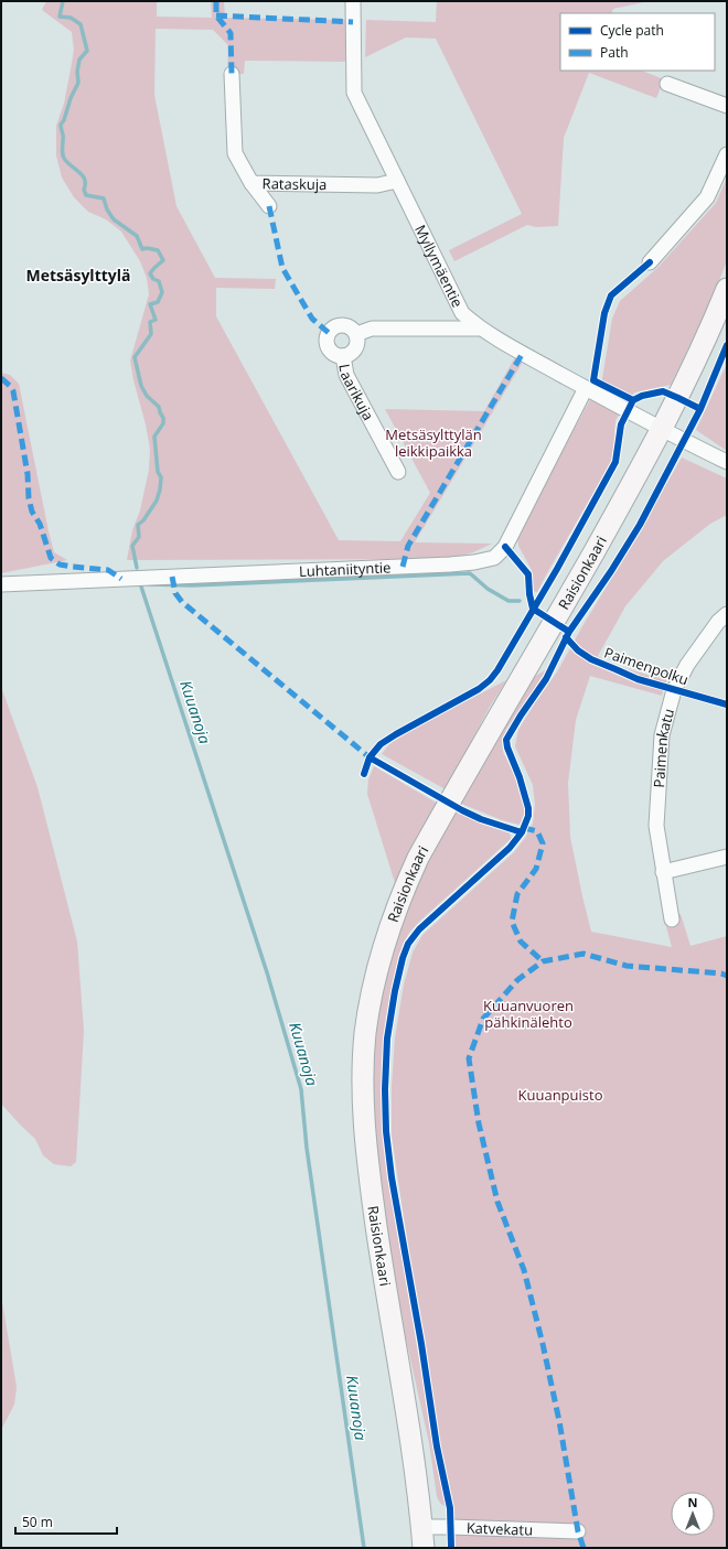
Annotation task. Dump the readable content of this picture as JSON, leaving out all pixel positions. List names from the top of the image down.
{
  "streets": {
    "main road": ["Raisionkaari"],
    "street": [
      "Rataskuja",
      "Myllymäentie",
      "Laarikuja",
      "Luhtaniityntie",
      "Paimenkatu",
      "Katvekatu"
    ],
    "cycle path": ["Paimenpolku"]
  },
  "crossings": [
    ["Rataskuja", "Myllymäentie"],
    ["Myllymäentie", "Luhtaniityntie"],
    ["Myllymäentie", "Raisionkaari"],
    ["Raisionkaari", "Katvekatu"]
  ],
  "districts": ["Metsäsylttylä"],
  "water": ["Kuuanoja"],
  "parks": ["Metsäsylttylän leikkipaikka", "Kuuanvuoren pähkinälehto", "Kuuanpuisto"],
  "legend": ["Cycle path", "Path"],
  "scale_bar": "50 m",
  "north": "top"
}
